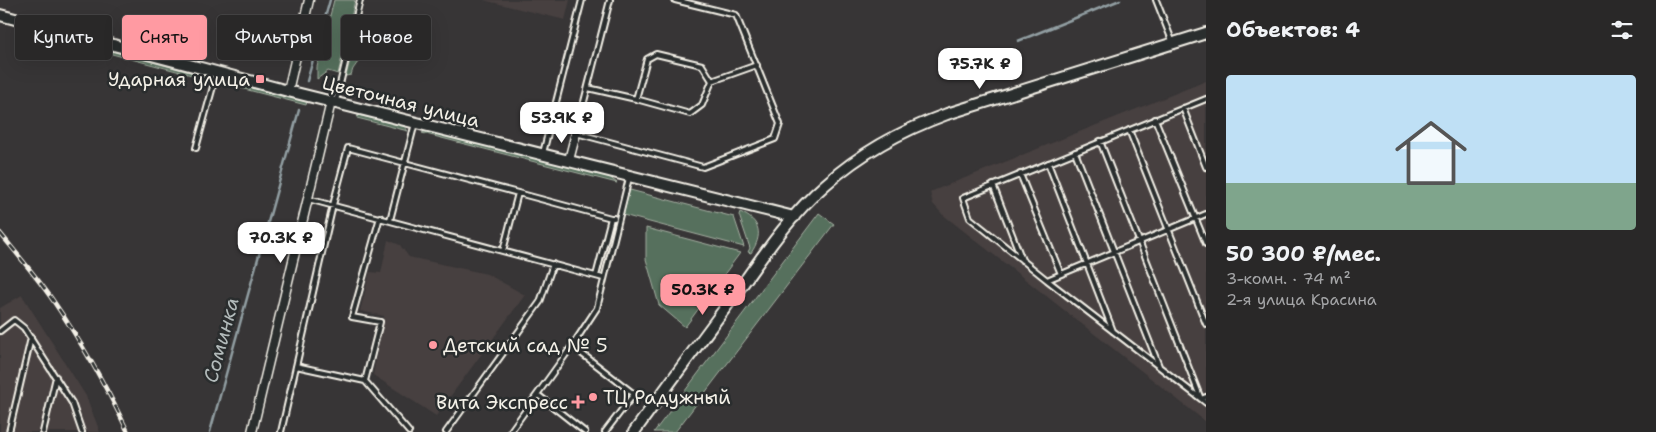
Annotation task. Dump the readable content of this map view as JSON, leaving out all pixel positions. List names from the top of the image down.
{
  "streets": {
    "street": ["Цветочная улица"]
  },
  "water": ["Соминка"],
  "places": {
    "transit": ["Ударная улица"],
    "other": ["Детский сад № 5", "ТЦ Радужный"],
    "health": ["Вита Экспресс"]
  },
  "page": {
    "heading": "Объектов: 4",
    "chip": [
      "Купить",
      "Снять",
      "Фильтры",
      "Новое"
    ],
    "price": [
      "75.7K ₽",
      "53.9K ₽",
      "70.3K ₽",
      "50.3K ₽"
    ],
    "list": [
      {
        "name": "50 300 ₽/мес.",
        "note": "3-комн. · 74 m² · 2-я улица Красина"
      }
    ]
  }
}
